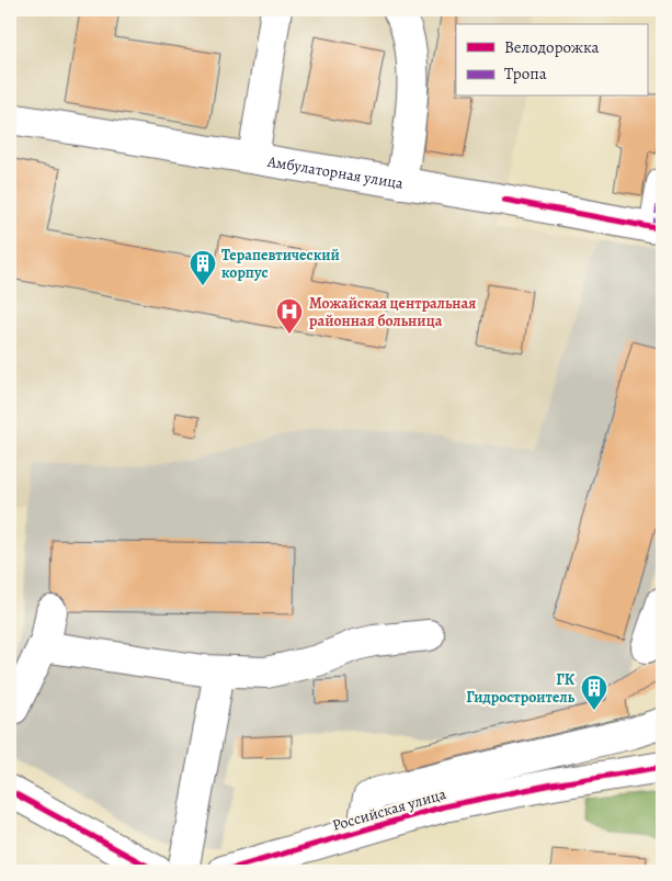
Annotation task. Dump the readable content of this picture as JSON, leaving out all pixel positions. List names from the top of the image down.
{
  "streets": {
    "street": ["Амбулаторная улица", "Российская улица"]
  },
  "places": {
    "building": ["Терапевтический корпус", "ГК Гидростроитель"],
    "hospital": ["Можайская центральная районная больница"]
  },
  "legend": ["Велодорожка", "Тропа"]
}
